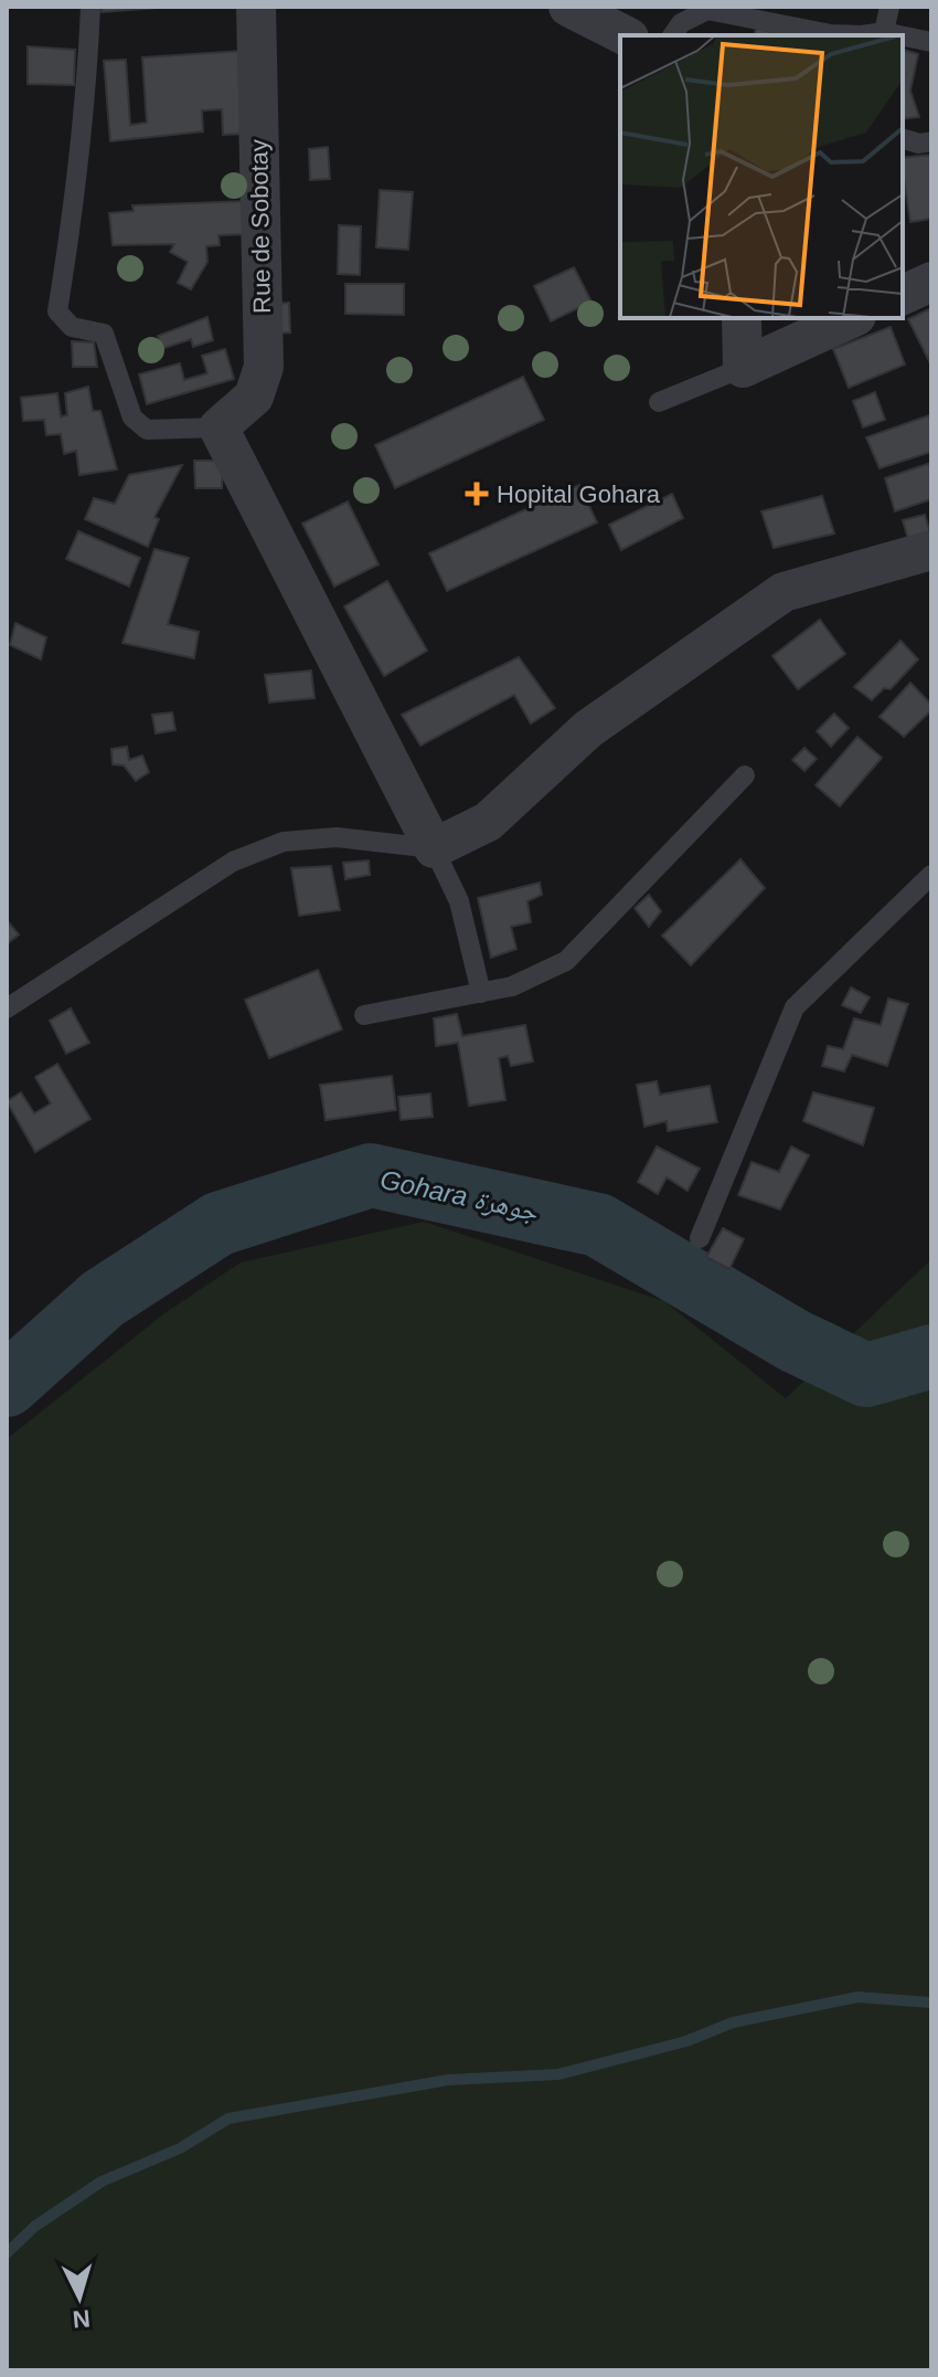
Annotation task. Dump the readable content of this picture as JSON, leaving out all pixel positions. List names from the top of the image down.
{
  "streets": {
    "street": ["Rue de Sobotay"]
  },
  "water": ["Gohara جوهرة"],
  "places": {
    "health": ["Hopital Gohara"]
  },
  "north": "bottom"
}
